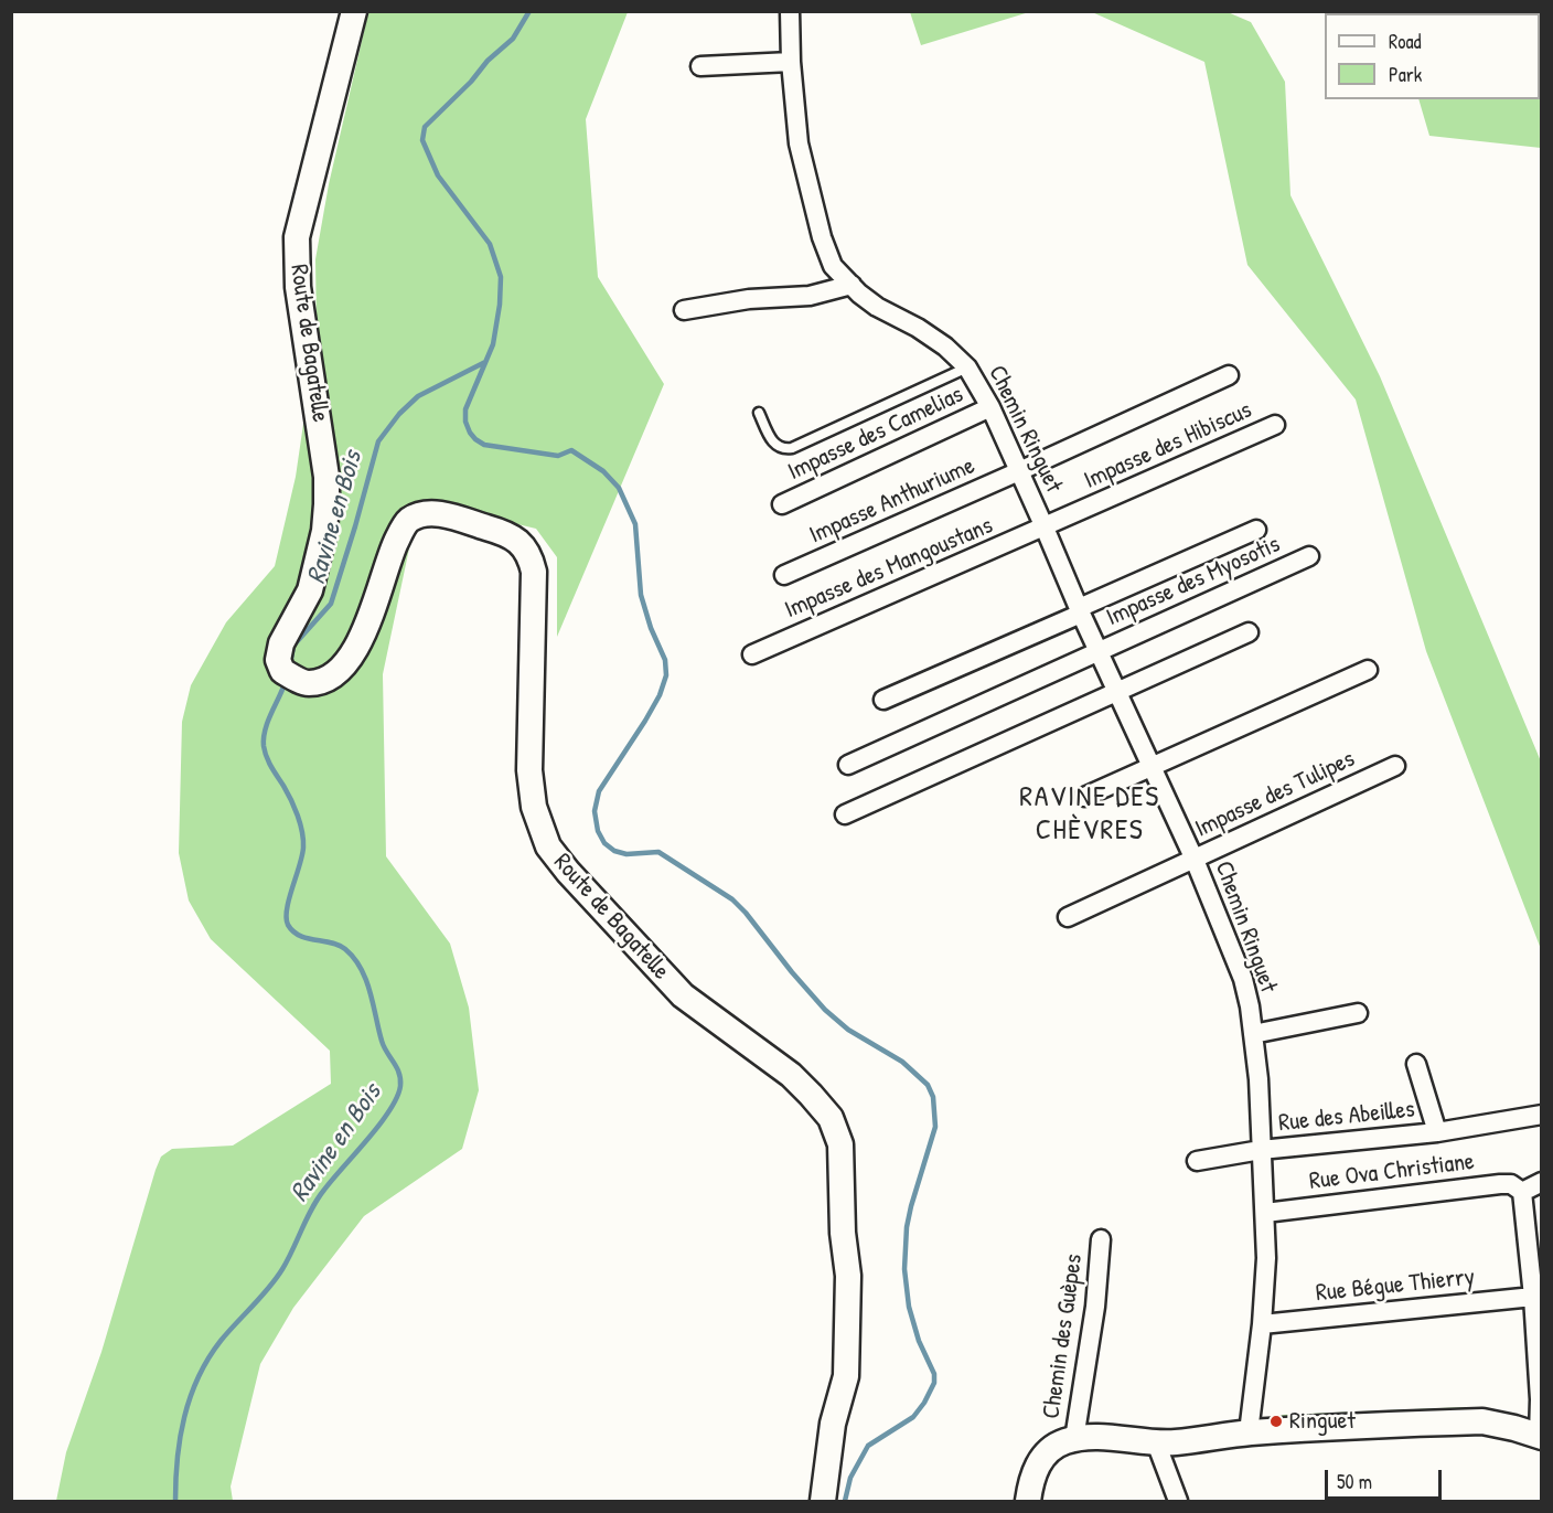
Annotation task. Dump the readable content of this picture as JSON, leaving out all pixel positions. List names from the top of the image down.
{
  "streets": {
    "main road": ["Route de Bagatelle"],
    "street": [
      "Chemin Ringuet",
      "Impasse des Camelias",
      "Impasse des Hibiscus",
      "Impasse Anthuriume",
      "Impasse des Mangoustans",
      "Impasse des Myosotis",
      "Impasse des Tulipes",
      "Rue des Abeilles",
      "Rue Ova Christiane",
      "Rue Bégue Thierry",
      "Chemin des Guèpes"
    ]
  },
  "crossings": [
    ["Chemin Ringuet", "Impasse des Camelias"],
    ["Chemin Ringuet", "Impasse des Hibiscus"],
    ["Chemin Ringuet", "Impasse Anthuriume"],
    ["Chemin Ringuet", "Impasse des Mangoustans"],
    ["Chemin Ringuet", "Impasse des Myosotis"],
    ["Chemin Ringuet", "Impasse des Tulipes"],
    ["Chemin Ringuet", "Rue des Abeilles"],
    ["Chemin Ringuet", "Rue Ova Christiane"],
    ["Chemin Ringuet", "Rue Bégue Thierry"],
    ["Impasse des Hibiscus", "Impasse des Mangoustans"]
  ],
  "districts": ["RAVINE DES CHÈVRES"],
  "water": ["Ravine en Bois"],
  "places": ["Ringuet"],
  "legend": ["Road", "Park"],
  "scale_bar": "50 m"
}
